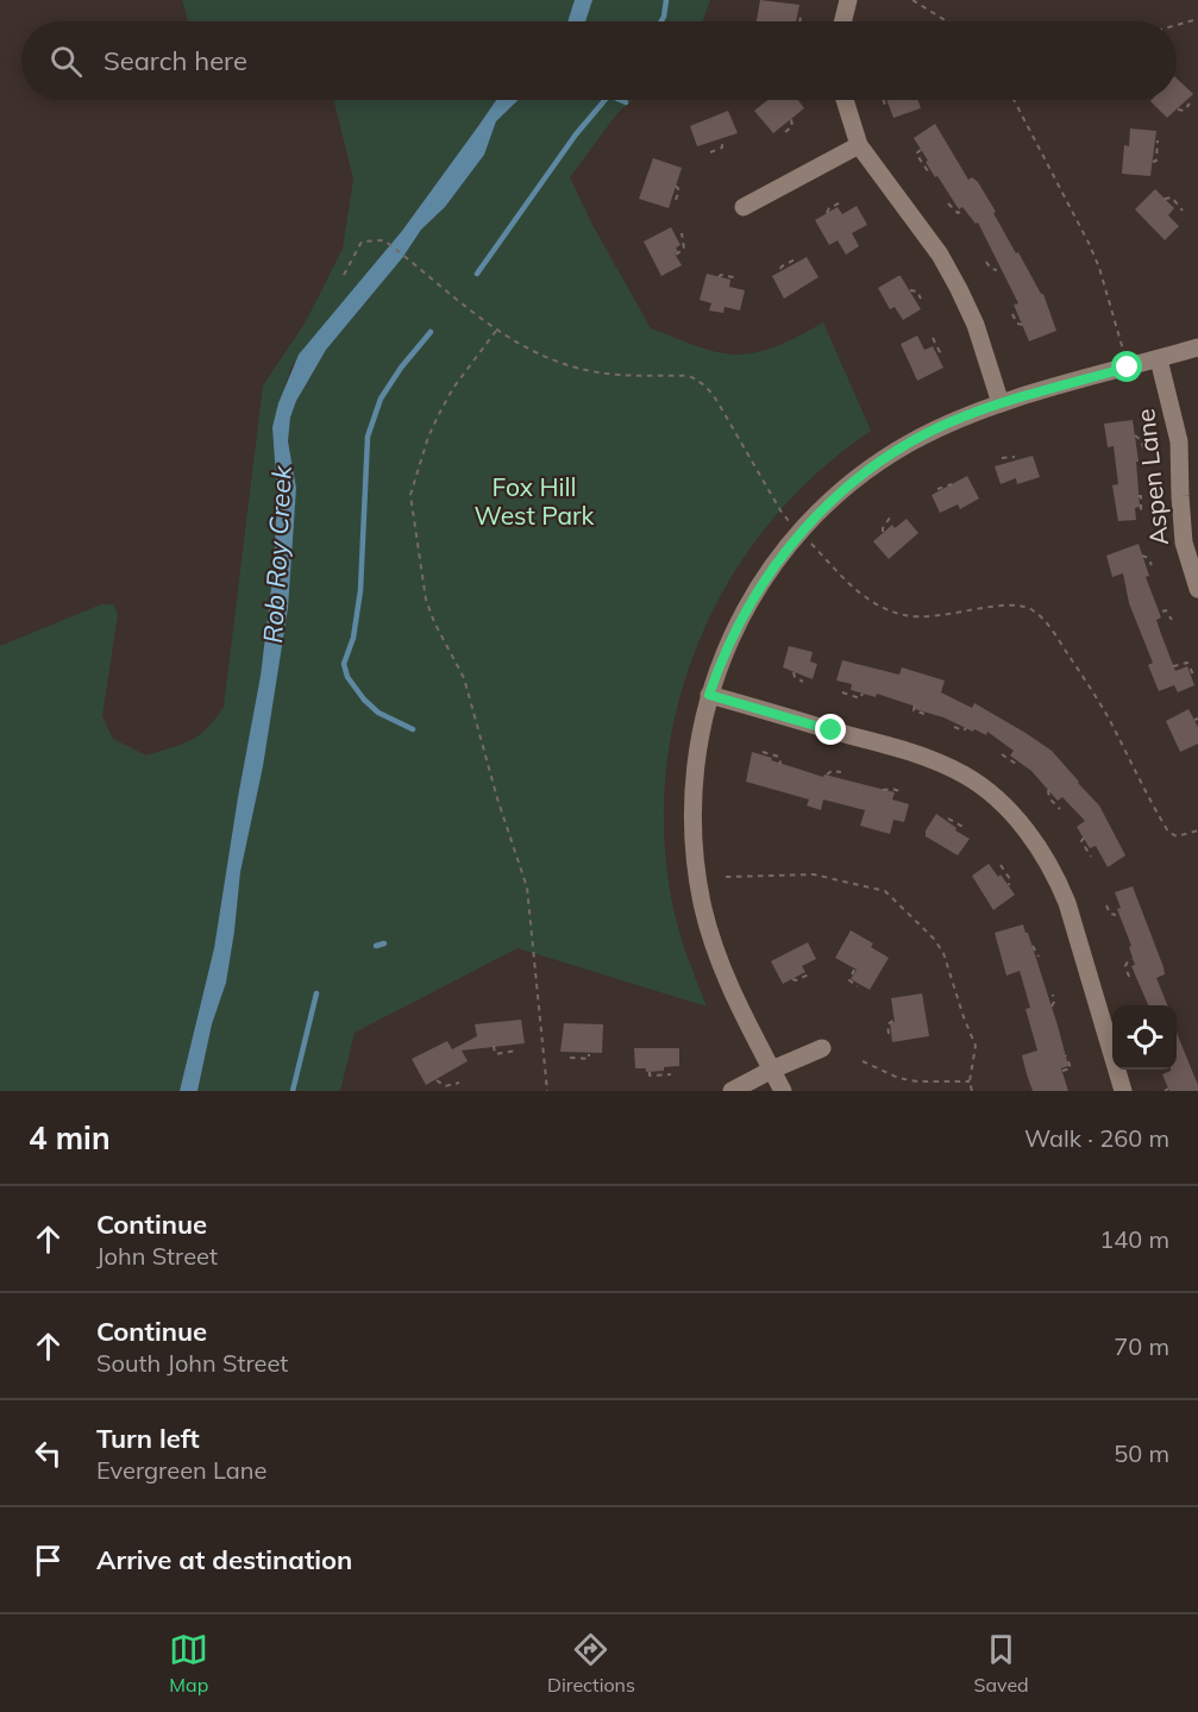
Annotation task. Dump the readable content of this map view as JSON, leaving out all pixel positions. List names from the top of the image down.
{
  "streets": {
    "street": ["Aspen Lane"]
  },
  "water": ["Rob Roy Creek"],
  "parks": ["Fox Hill West Park"],
  "page": {
    "search": "Search here",
    "heading": ["4 min", "Walk · 260 m"],
    "list": [
      ["Continue", "John Street", "140 m"],
      ["Continue", "South John Street", "70 m"],
      ["Turn left", "Evergreen Lane", "50 m"],
      "Arrive at destination"
    ],
    "nav": ["Map", "Directions", "Saved"]
  }
}
